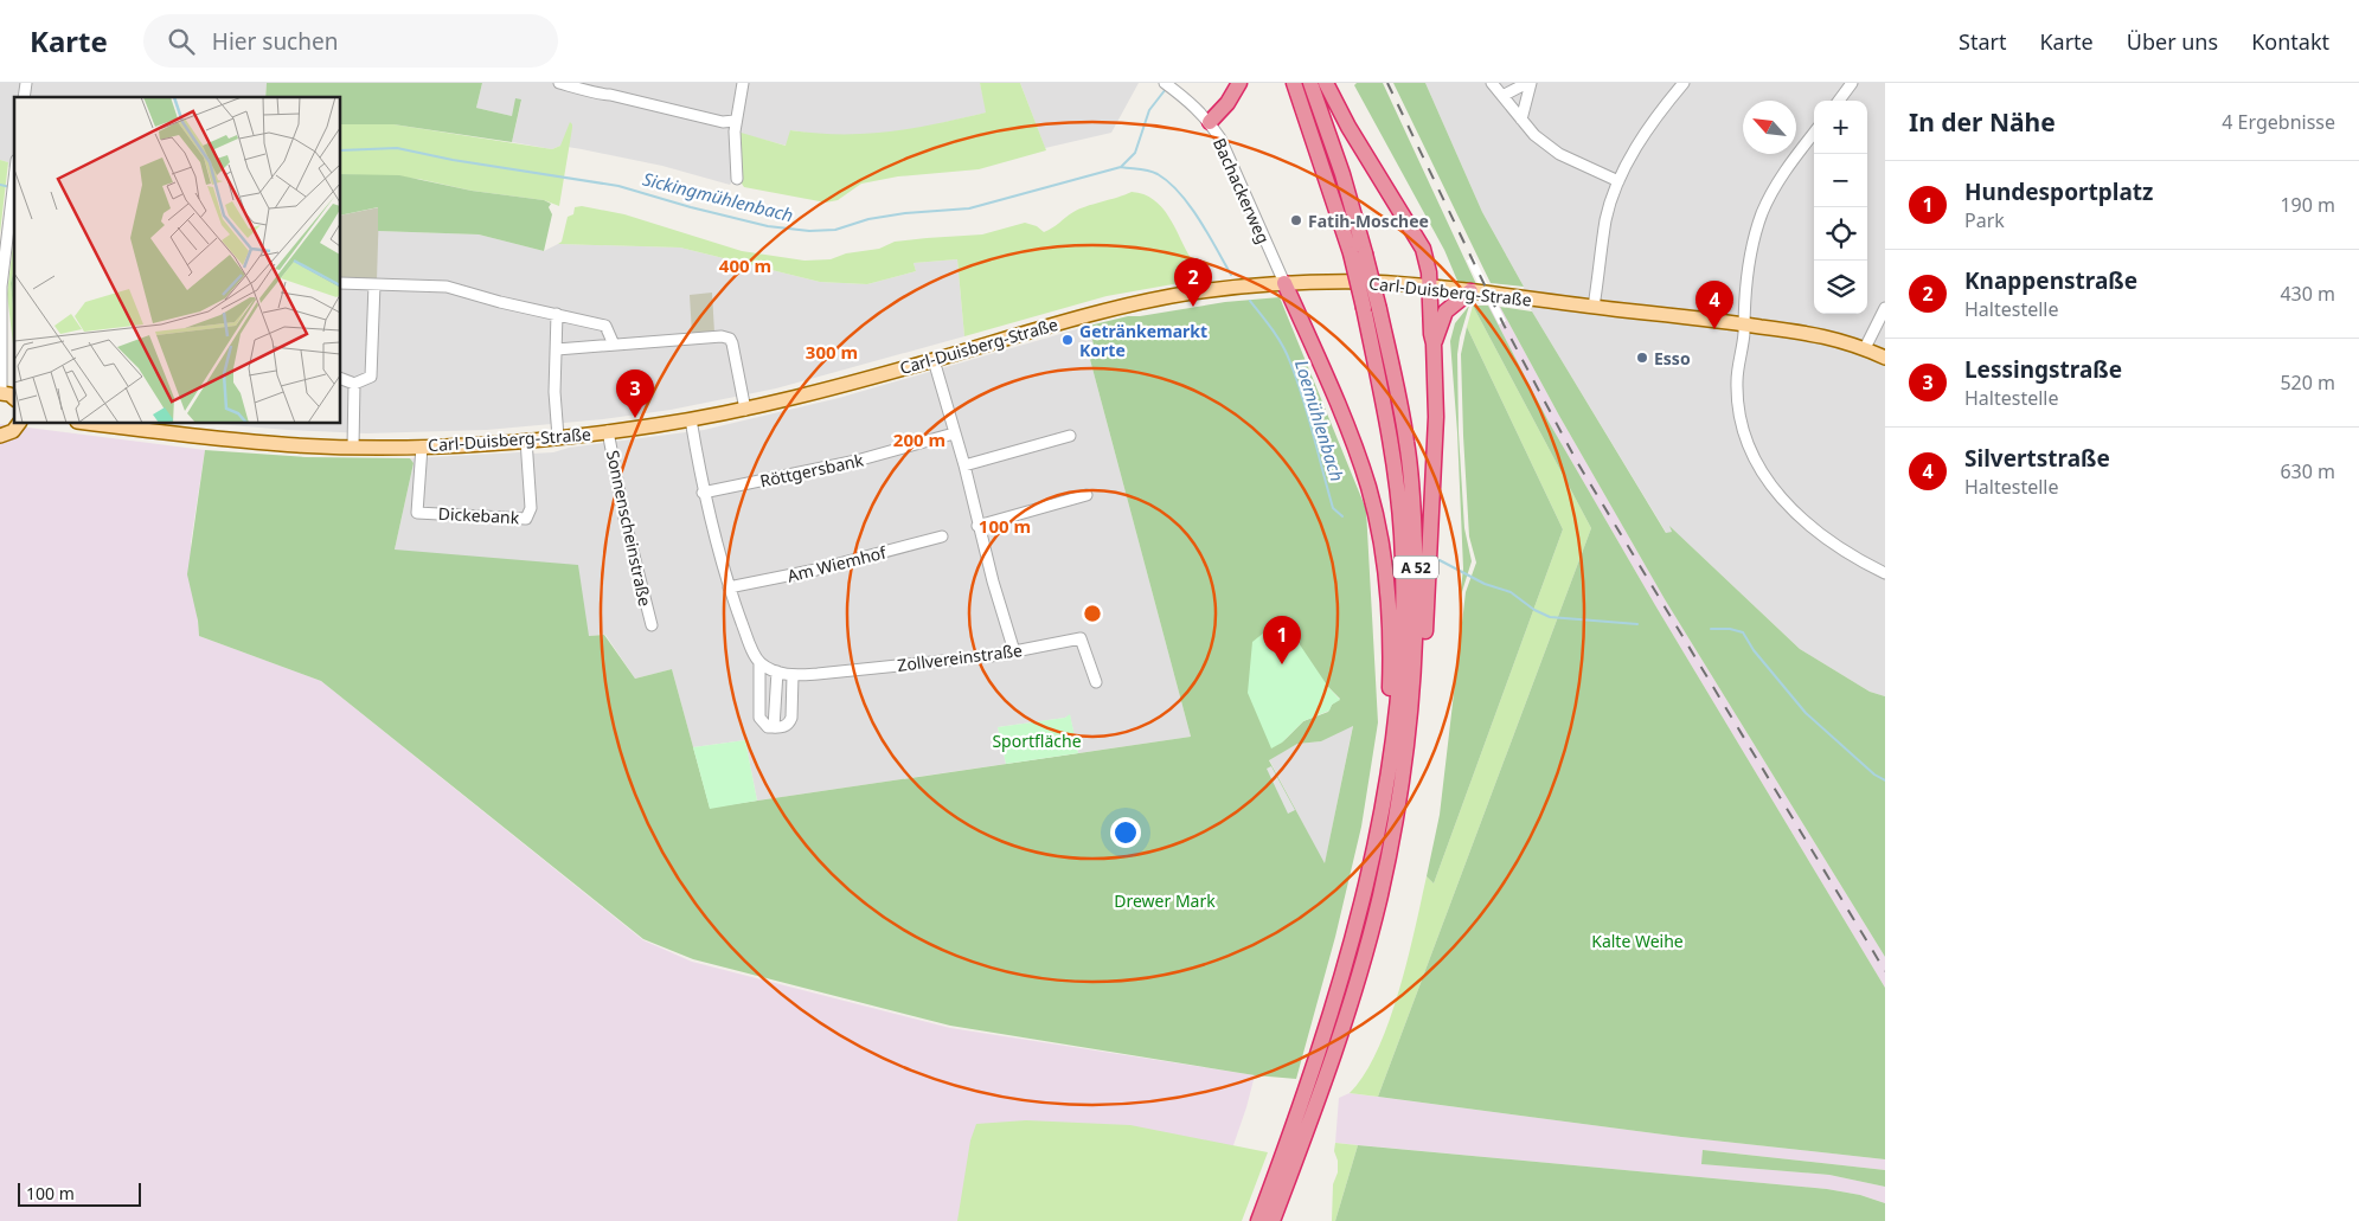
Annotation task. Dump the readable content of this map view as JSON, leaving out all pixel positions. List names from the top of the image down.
{
  "streets": {
    "highway": ["A 52"],
    "main road": ["Carl-Duisberg-Straße"],
    "street": [
      "Bachackerweg",
      "Röttgersbank",
      "Dickebank",
      "Sonnenscheinstraße",
      "Am Wiemhof",
      "Zollvereinstraße"
    ]
  },
  "crossings": [
    ["Bachackerweg", "Carl-Duisberg-Straße"],
    ["Carl-Duisberg-Straße", "Dickebank"],
    ["Carl-Duisberg-Straße", "Sonnenscheinstraße"]
  ],
  "water": ["Sickingmühlenbach", "Loemühlenbach"],
  "parks": ["Sportfläche", "Drewer Mark", "Kalte Weihe"],
  "places": ["Fatih-Moschee", "Getränkemarkt Korte", "Esso"],
  "scale_bar": "100 m",
  "north": "top left",
  "page": {
    "header": "Karte",
    "search": "Hier suchen",
    "nav": [
      "Start",
      "Karte",
      "Über uns",
      "Kontakt"
    ],
    "heading": ["In der Nähe", "4 Ergebnisse"],
    "map_buttons": ["+", "−"],
    "list": [
      {
        "mark": "1",
        "name": "Hundesportplatz",
        "note": "Park",
        "value": "190 m"
      },
      {
        "mark": "2",
        "name": "Knappenstraße",
        "note": "Haltestelle",
        "value": "430 m"
      },
      {
        "mark": "3",
        "name": "Lessingstraße",
        "note": "Haltestelle",
        "value": "520 m"
      },
      {
        "mark": "4",
        "name": "Silvertstraße",
        "note": "Haltestelle",
        "value": "630 m"
      }
    ],
    "pins": [
      "2",
      "4",
      "3",
      "1"
    ],
    "scale": "100 m"
  },
  "rings": [
    "400 m",
    "300 m",
    "200 m",
    "100 m"
  ]
}
